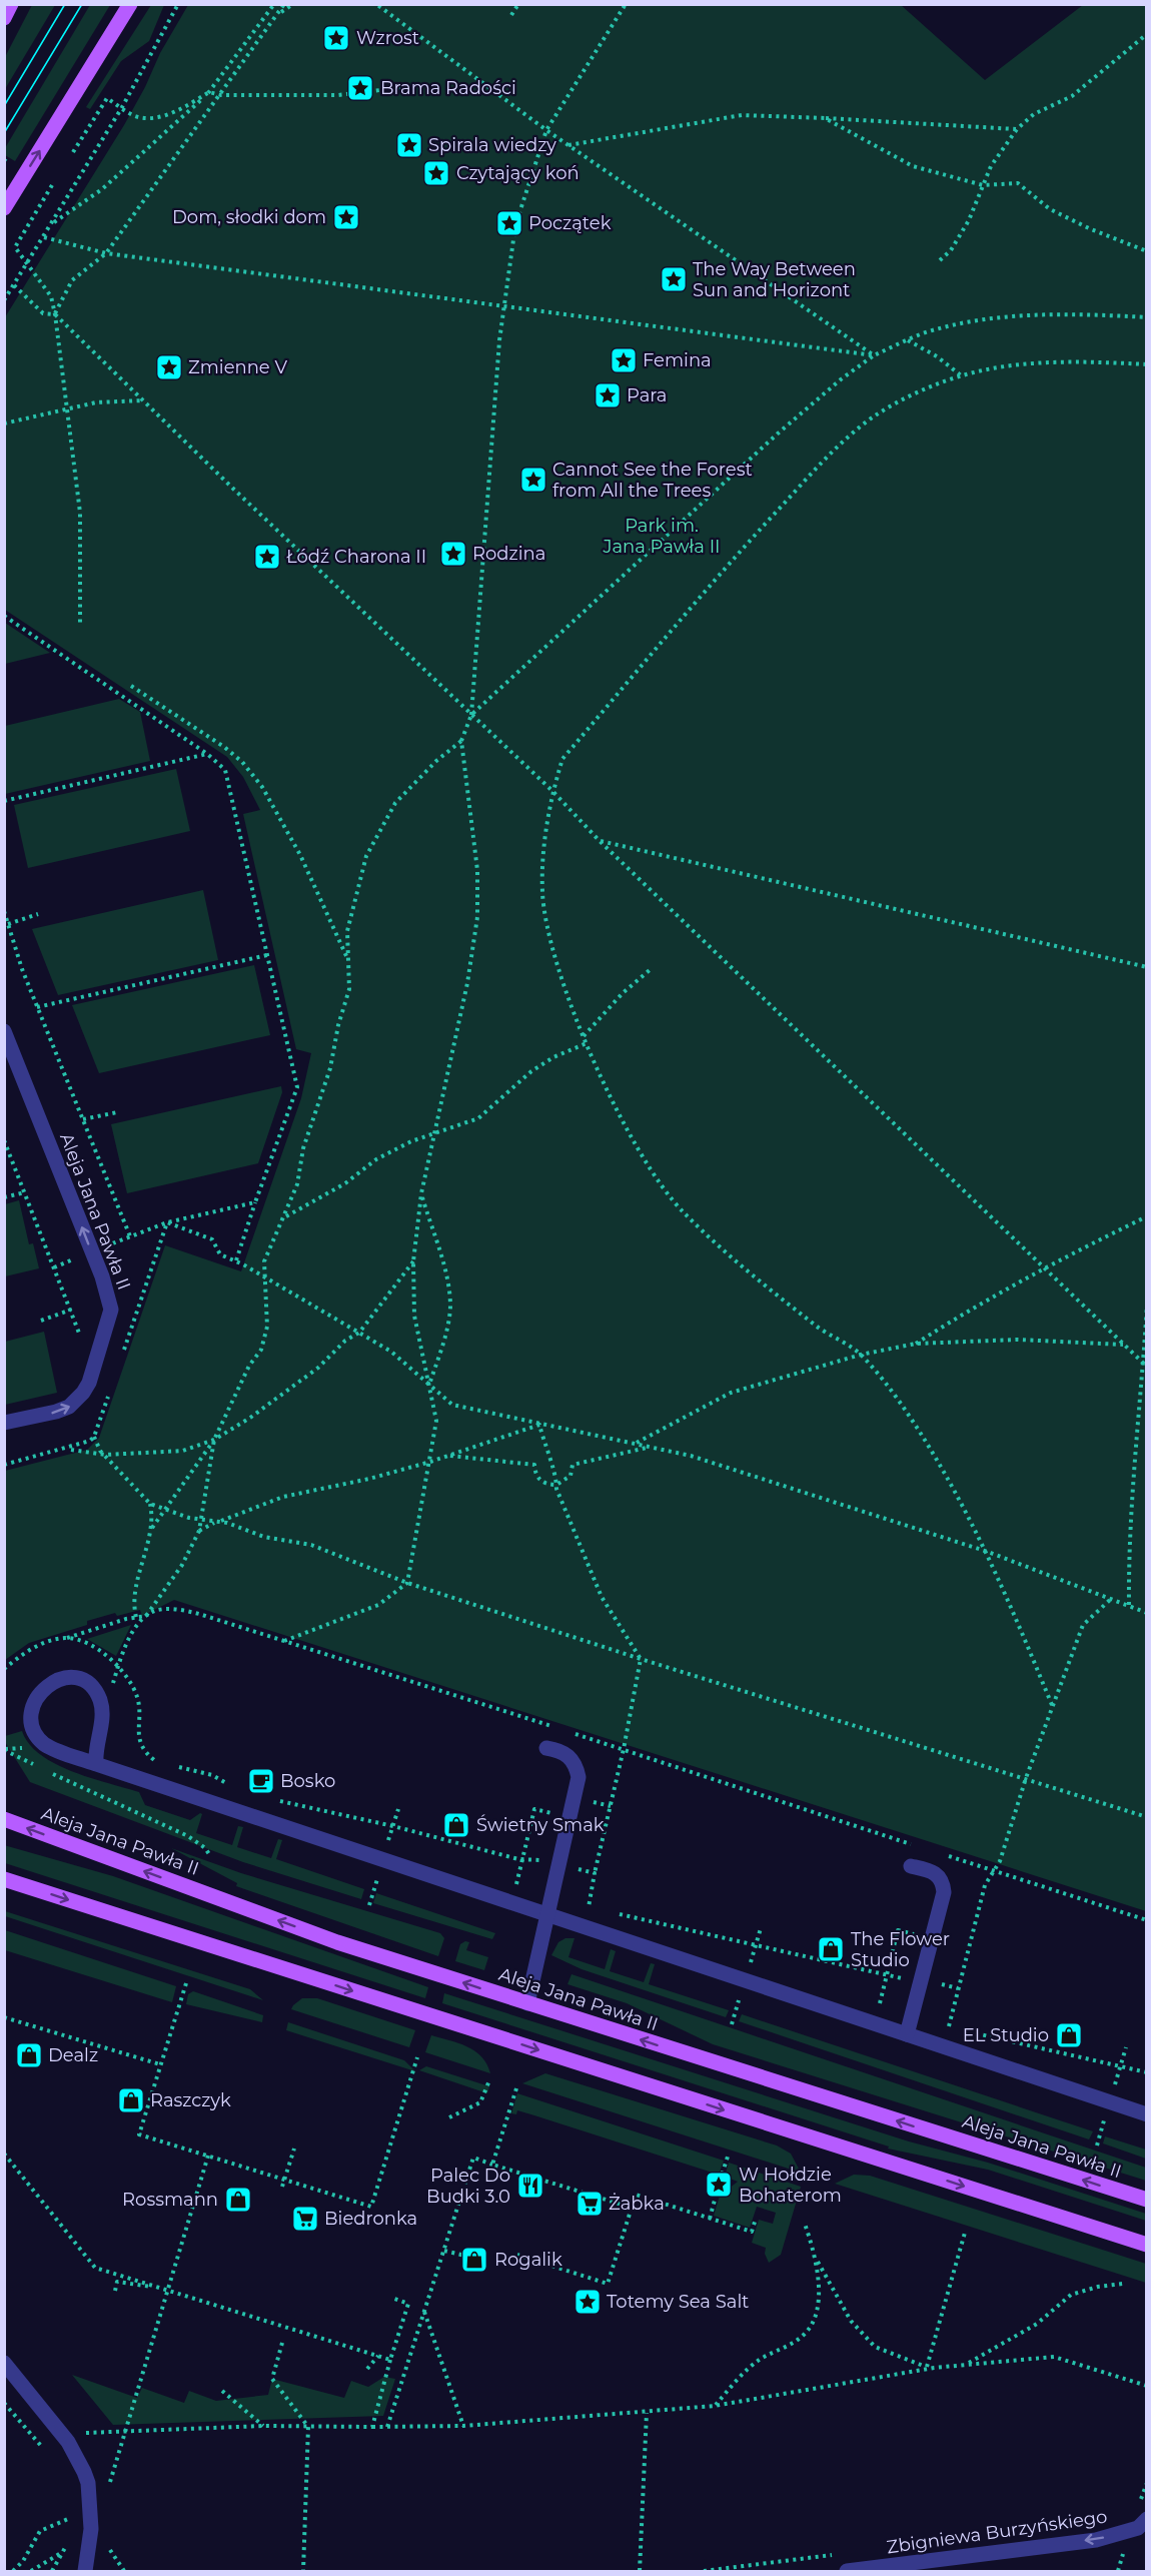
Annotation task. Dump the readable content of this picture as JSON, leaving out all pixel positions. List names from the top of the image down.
{
  "streets": {
    "main road": ["Aleja Jana Pawła II"],
    "street": ["Zbigniewa Burzyńskiego"]
  },
  "one_way": ["Zbigniewa Burzyńskiego"],
  "parks": ["Park im. Jana Pawła II"],
  "places": {
    "place": [
      "Wzrost",
      "Brama Radości",
      "Spirala wiedzy",
      "Czytający koń",
      "Dom, słodki dom",
      "Początek",
      "The Way Between Sun and Horizont",
      "Femina",
      "Zmienne V",
      "Para",
      "Cannot See the Forest from All the Trees",
      "Rodzina",
      "Łódź Charona II",
      "W Hołdzie Bohaterom",
      "Totemy Sea Salt"
    ],
    "cafe": ["Bosko"],
    "shop": [
      "Świetny Smak",
      "The Flower Studio",
      "EL Studio",
      "Dealz",
      "Raszczyk",
      "Rossmann",
      "Rogalik"
    ],
    "restaurant": ["Palec Do Budki 3.0"],
    "supermarket": ["Żabka", "Biedronka"]
  }
}
